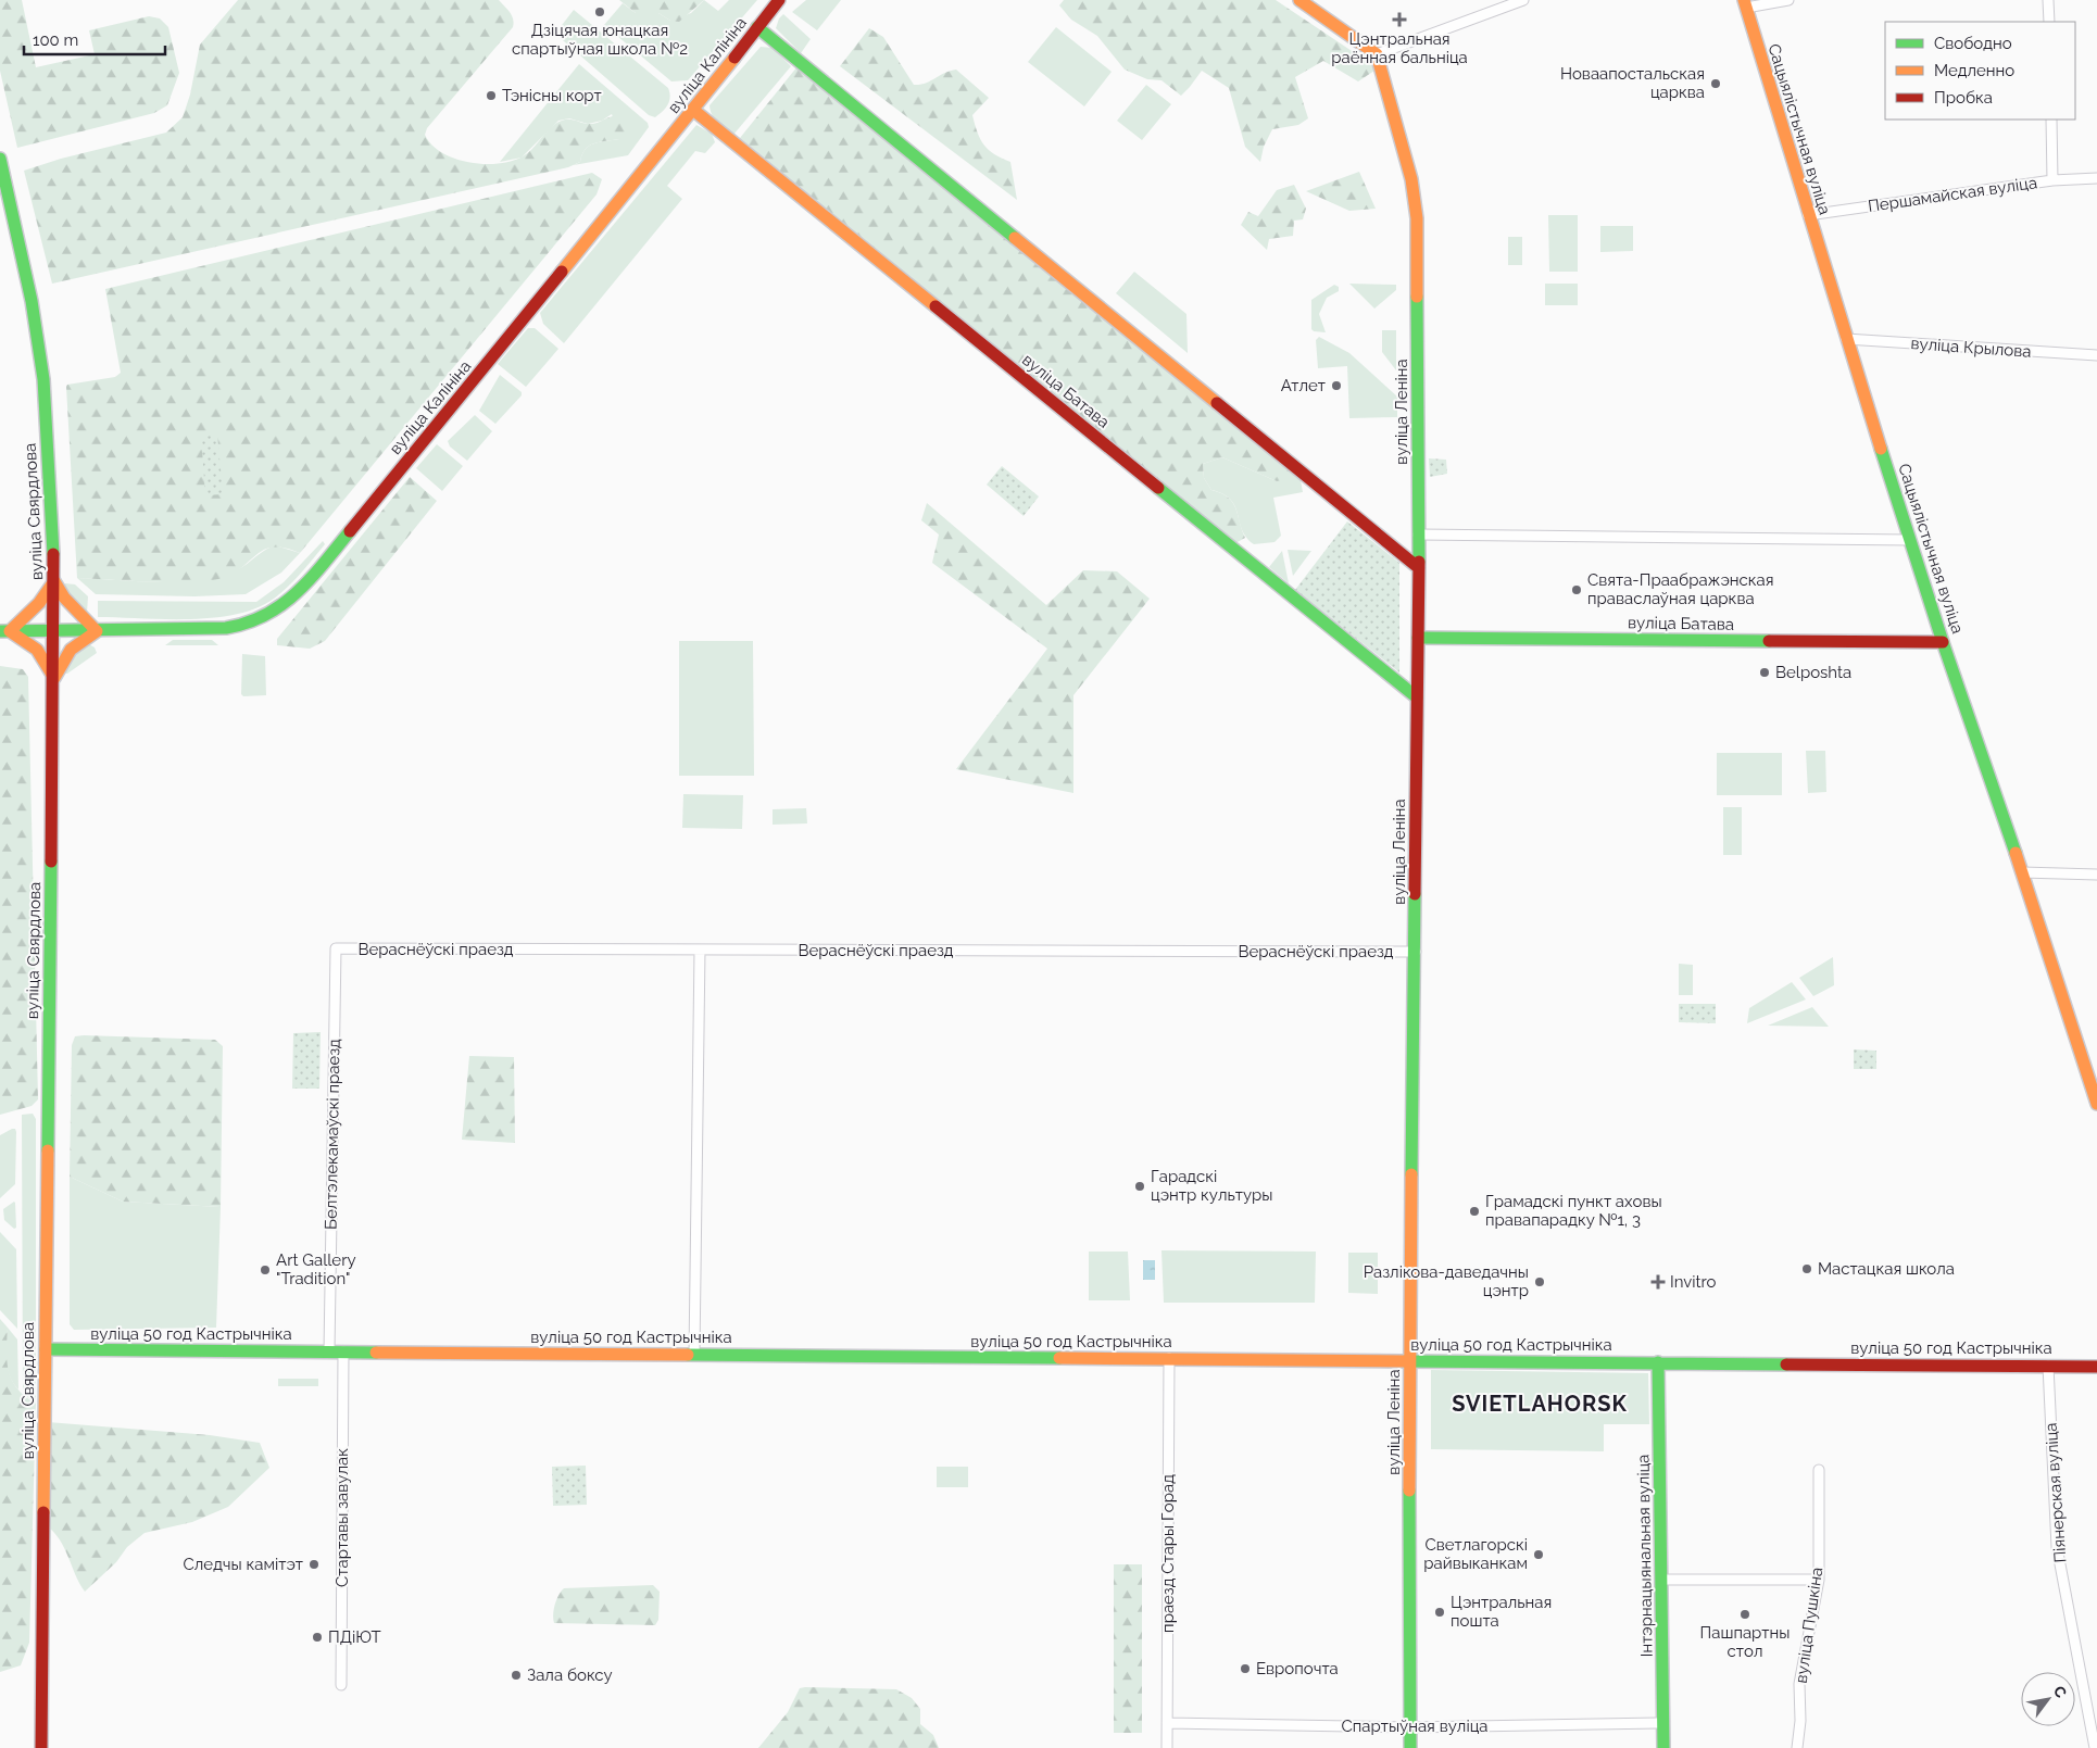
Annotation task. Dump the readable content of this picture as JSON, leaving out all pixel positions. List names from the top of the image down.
{
  "streets": {
    "street": [
      "вуліца Калініна",
      "Сацыялістычная вуліца",
      "Першамайская вуліца",
      "вуліца Крылова",
      "вуліца Батава",
      "вуліца Леніна",
      "вуліца Свярдлова",
      "Вераснёўскі праезд",
      "Белтэлекамаўскі праезд",
      "вуліца 50 год Кастрычніка",
      "Піянерская вуліца",
      "Стартавы завулак",
      "праезд Стары Горад",
      "Інтэрнацыянальная вуліца",
      "вуліца Пушкіна",
      "Спартыўная вуліца"
    ]
  },
  "crossings": [
    ["вуліца Калініна", "вуліца Батава"],
    ["вуліца Калініна", "вуліца Свярдлова"],
    ["Сацыялістычная вуліца", "Першамайская вуліца"],
    ["Сацыялістычная вуліца", "вуліца Крылова"],
    ["Сацыялістычная вуліца", "вуліца Батава"],
    ["вуліца Батава", "вуліца Леніна"],
    ["вуліца Леніна", "Вераснёўскі праезд"],
    ["вуліца Леніна", "вуліца 50 год Кастрычніка"],
    ["вуліца Леніна", "Спартыўная вуліца"],
    ["вуліца Свярдлова", "вуліца 50 год Кастрычніка"],
    ["Вераснёўскі праезд", "Белтэлекамаўскі праезд"],
    ["Белтэлекамаўскі праезд", "вуліца 50 год Кастрычніка"],
    ["вуліца 50 год Кастрычніка", "Піянерская вуліца"],
    ["вуліца 50 год Кастрычніка", "Стартавы завулак"],
    ["вуліца 50 год Кастрычніка", "праезд Стары Горад"],
    ["вуліца 50 год Кастрычніка", "Інтэрнацыянальная вуліца"],
    ["праезд Стары Горад", "Спартыўная вуліца"],
    ["Інтэрнацыянальная вуліца", "Спартыўная вуліца"]
  ],
  "districts": ["SVIETLAHORSK"],
  "places": {
    "other": [
      "Дзіцячая юнацкая спартыўная школа №2",
      "Новаапостальская царква",
      "Тэнісны корт",
      "Атлет",
      "Свята-Праабражэнская праваслаўная царква",
      "Belposhta",
      "Гарадскі цэнтр культуры",
      "Грамадскі пункт аховы правапарадку №1, 3",
      "Мастацкая школа",
      "Art Gallery \"Tradition\"",
      "Разлікова-даведачны цэнтр",
      "Светлагорскі райвыканкам",
      "Следчы камітэт",
      "Цэнтральная пошта",
      "Пашпартны стол",
      "ПДіЮТ",
      "Европочта",
      "Зала боксу"
    ],
    "health": ["Цэнтральная раённая бальніца", "Invitro"]
  },
  "legend": ["Свободно", "Медленно", "Пробка"],
  "scale_bar": "100 m",
  "north": "top right"
}
